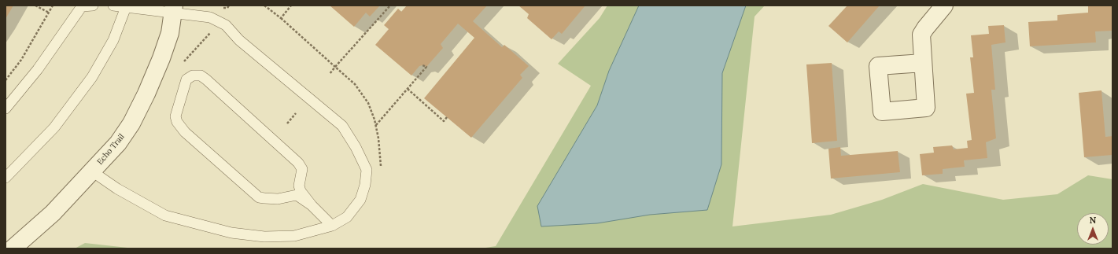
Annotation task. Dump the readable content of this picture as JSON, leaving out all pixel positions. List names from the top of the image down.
{
  "streets": {
    "street": ["Echo Trail"]
  },
  "north": "top"
}
